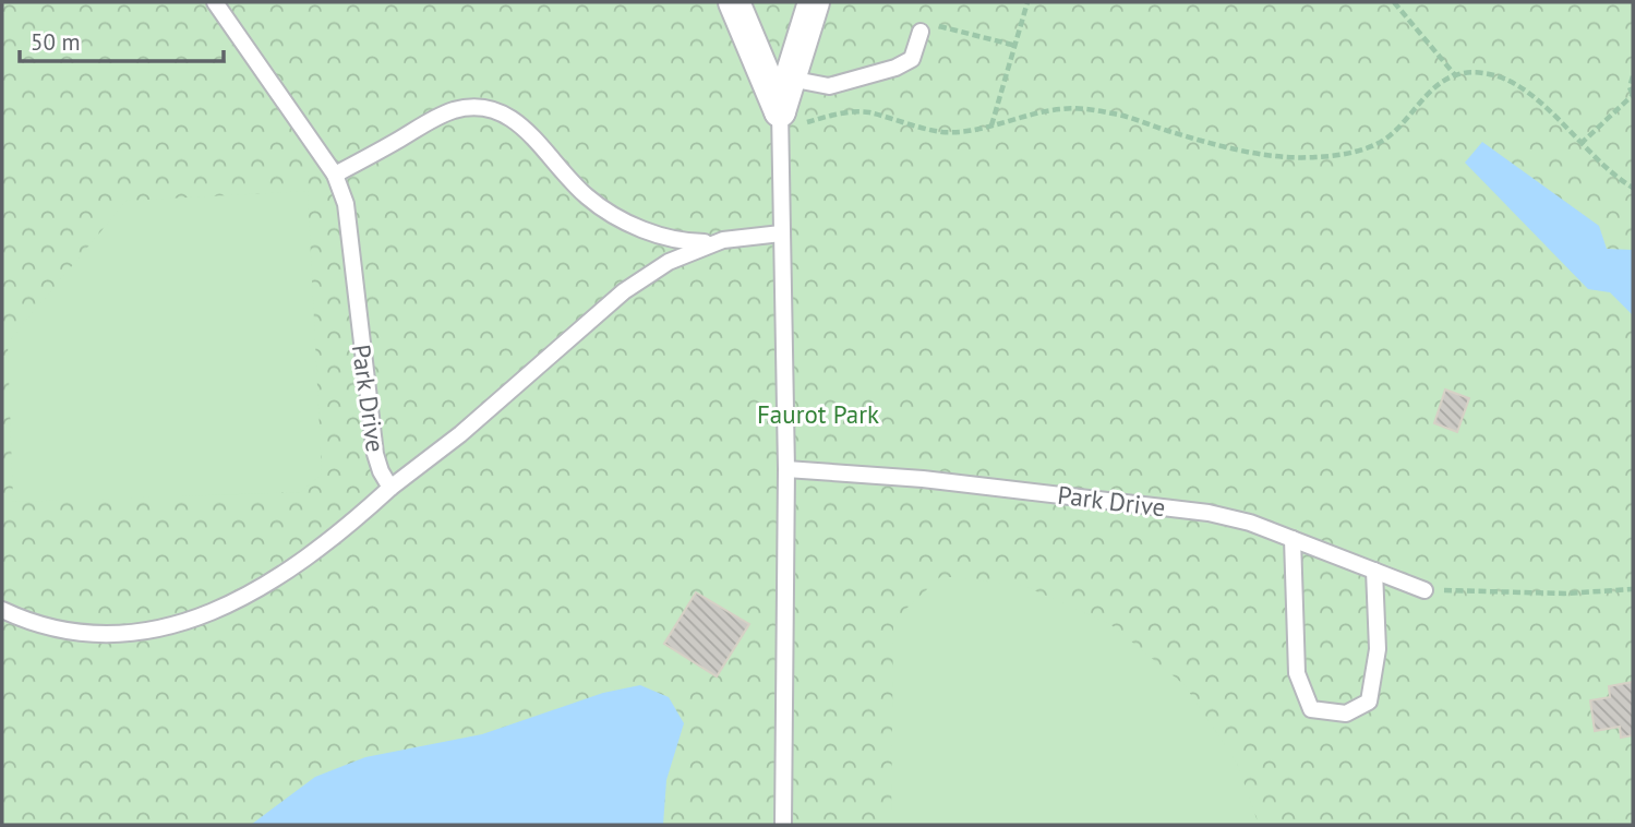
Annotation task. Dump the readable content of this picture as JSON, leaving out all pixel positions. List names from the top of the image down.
{
  "streets": {
    "lane": ["Park Drive"]
  },
  "parks": ["Faurot Park"],
  "scale_bar": "50 m"
}
